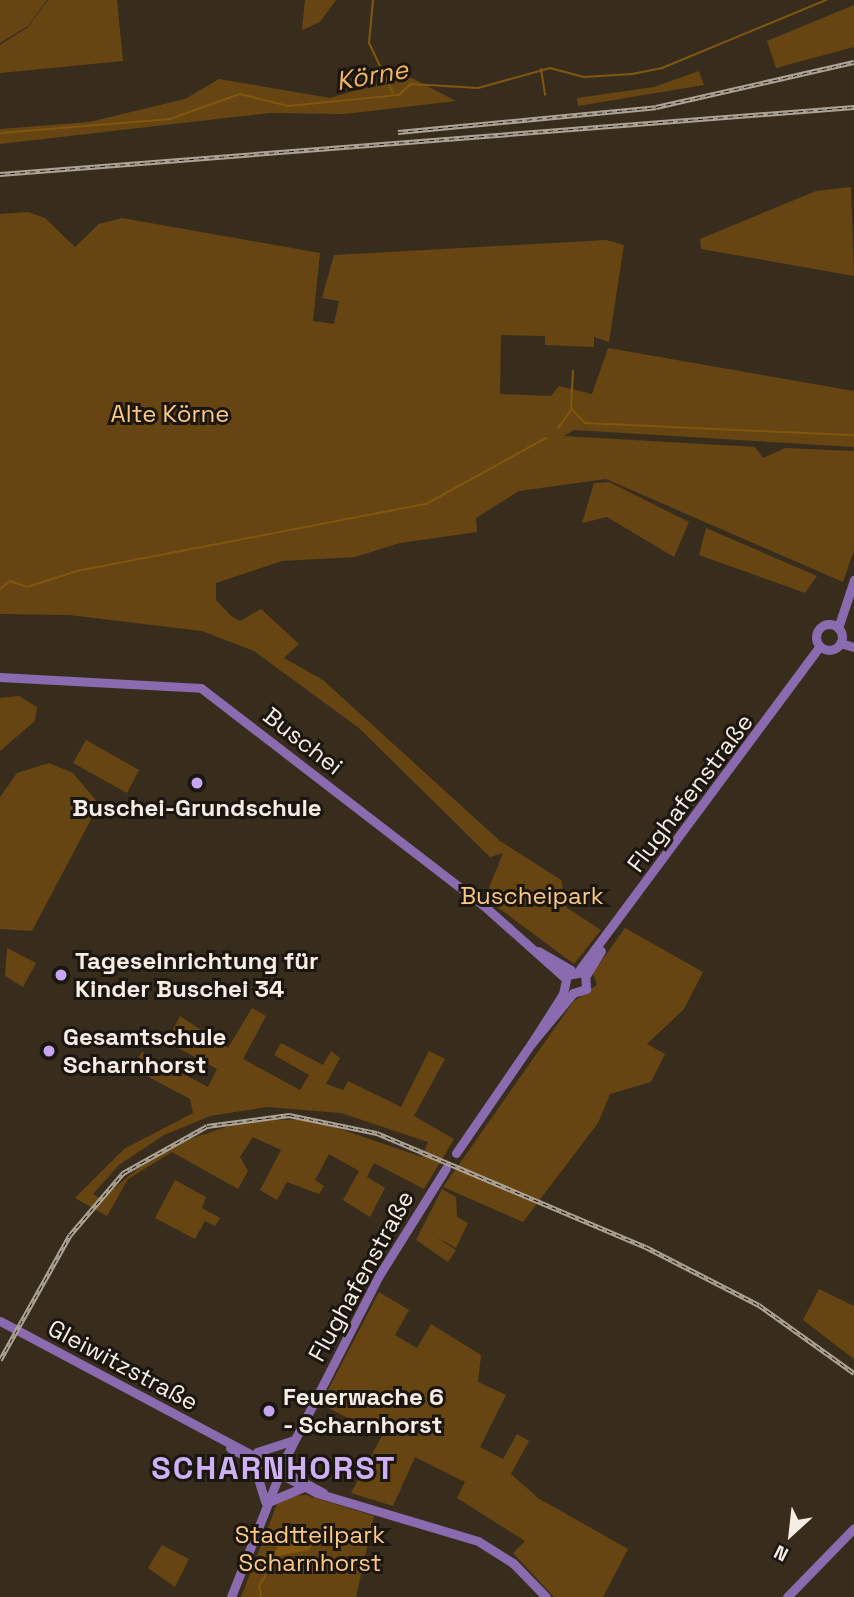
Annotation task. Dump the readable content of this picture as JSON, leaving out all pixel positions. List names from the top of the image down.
{
  "streets": {
    "street": ["Buschei", "Flughafenstraße", "Gleiwitzstraße"]
  },
  "crossings": [
    ["Buschei", "Flughafenstraße"],
    ["Flughafenstraße", "Gleiwitzstraße"]
  ],
  "districts": ["SCHARNHORST"],
  "water": ["Körne"],
  "parks": ["Alte Körne", "Buscheipark", "Stadtteilpark Scharnhorst"],
  "places": [
    "Buschei-Grundschule",
    "Tageseinrichtung für Kinder Buschei 34",
    "Gesamtschule Scharnhorst",
    "Feuerwache 6 - Scharnhorst"
  ],
  "north": "bottom left"
}
